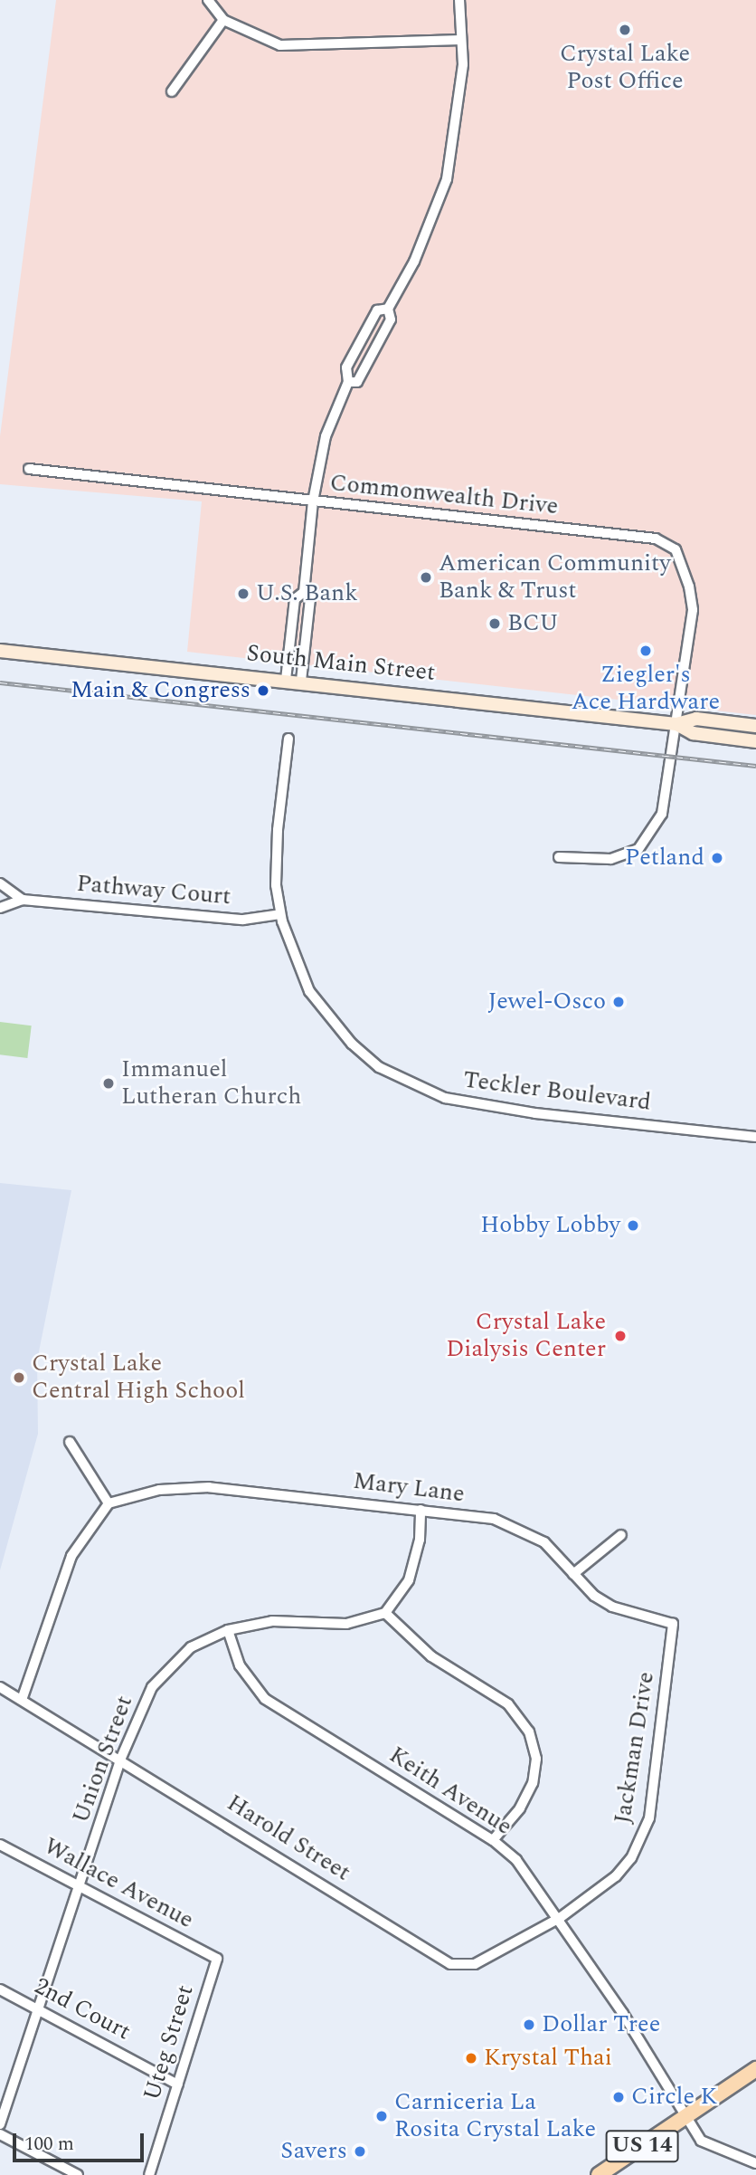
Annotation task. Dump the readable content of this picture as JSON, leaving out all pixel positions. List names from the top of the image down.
{
  "streets": {
    "main road": ["US 14"],
    "street": [
      "Commonwealth Drive",
      "South Main Street",
      "Pathway Court",
      "Teckler Boulevard",
      "Mary Lane",
      "Jackman Drive",
      "Union Street",
      "Keith Avenue",
      "Harold Street",
      "Wallace Avenue",
      "2nd Court",
      "Uteg Street"
    ]
  },
  "crossings": [
    ["Commonwealth Drive", "South Main Street"],
    ["Pathway Court", "Teckler Boulevard"],
    ["Mary Lane", "Jackman Drive"],
    ["Jackman Drive", "Keith Avenue"],
    ["Jackman Drive", "Harold Street"],
    ["Union Street", "Keith Avenue"],
    ["Union Street", "Harold Street"],
    ["Union Street", "Wallace Avenue"],
    ["Union Street", "2nd Court"],
    ["Keith Avenue", "Harold Street"],
    ["Keith Avenue", "US 14"],
    ["Wallace Avenue", "Uteg Street"],
    ["2nd Court", "Uteg Street"]
  ],
  "places": [
    "Crystal Lake Post Office",
    "American Community Bank & Trust",
    "U.S. Bank",
    "BCU",
    "Ziegler's Ace Hardware",
    "Main & Congress",
    "Petland",
    "Jewel-Osco",
    "Immanuel Lutheran Church",
    "Hobby Lobby",
    "Crystal Lake Dialysis Center",
    "Crystal Lake Central High School",
    "Dollar Tree",
    "Krystal Thai",
    "Circle K",
    "Carniceria La Rosita Crystal Lake",
    "Savers"
  ],
  "scale_bar": "100 m"
}
